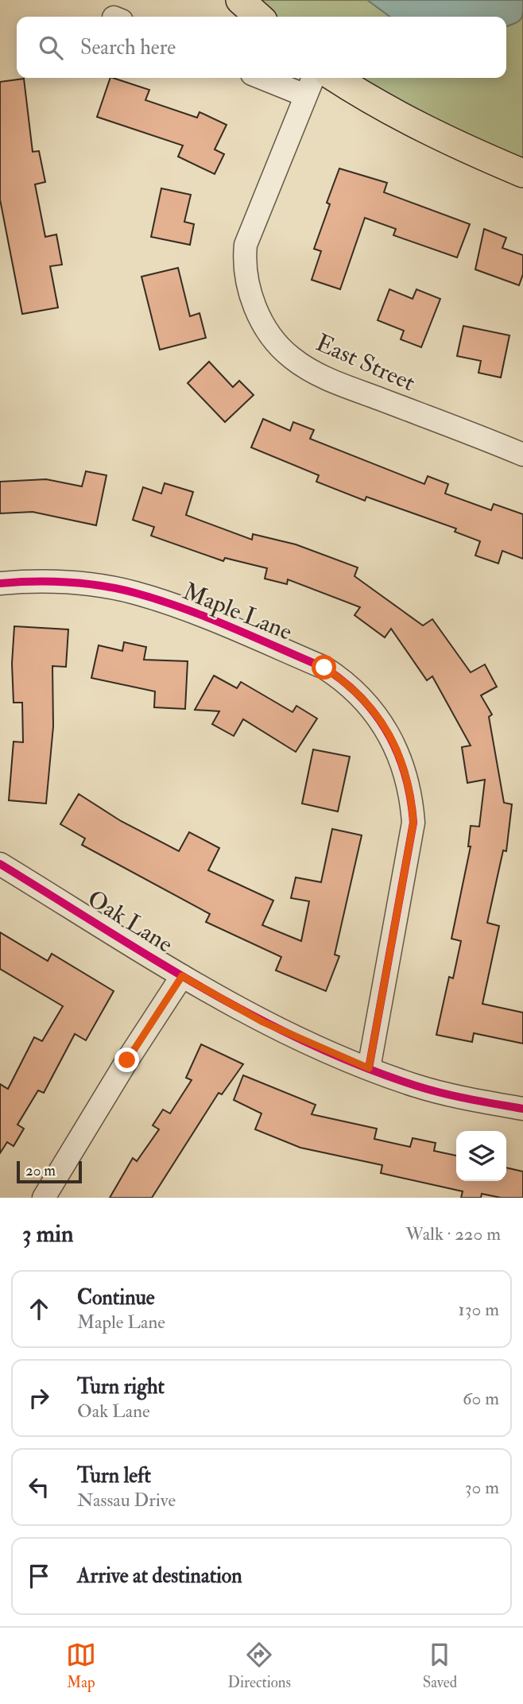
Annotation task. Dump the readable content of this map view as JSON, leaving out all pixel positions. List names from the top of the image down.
{
  "streets": {
    "street": ["East Street", "Maple Lane", "Oak Lane"]
  },
  "crossings": [
    ["Maple Lane", "Oak Lane"]
  ],
  "scale_bar": "20 m",
  "page": {
    "search": "Search here",
    "scale": "20 m",
    "heading": ["3 min", "Walk · 220 m"],
    "list": [
      ["Continue", "Maple Lane", "130 m"],
      ["Turn right", "Oak Lane", "60 m"],
      ["Turn left", "Nassau Drive", "30 m"],
      "Arrive at destination"
    ],
    "nav": ["Map", "Directions", "Saved"]
  }
}
